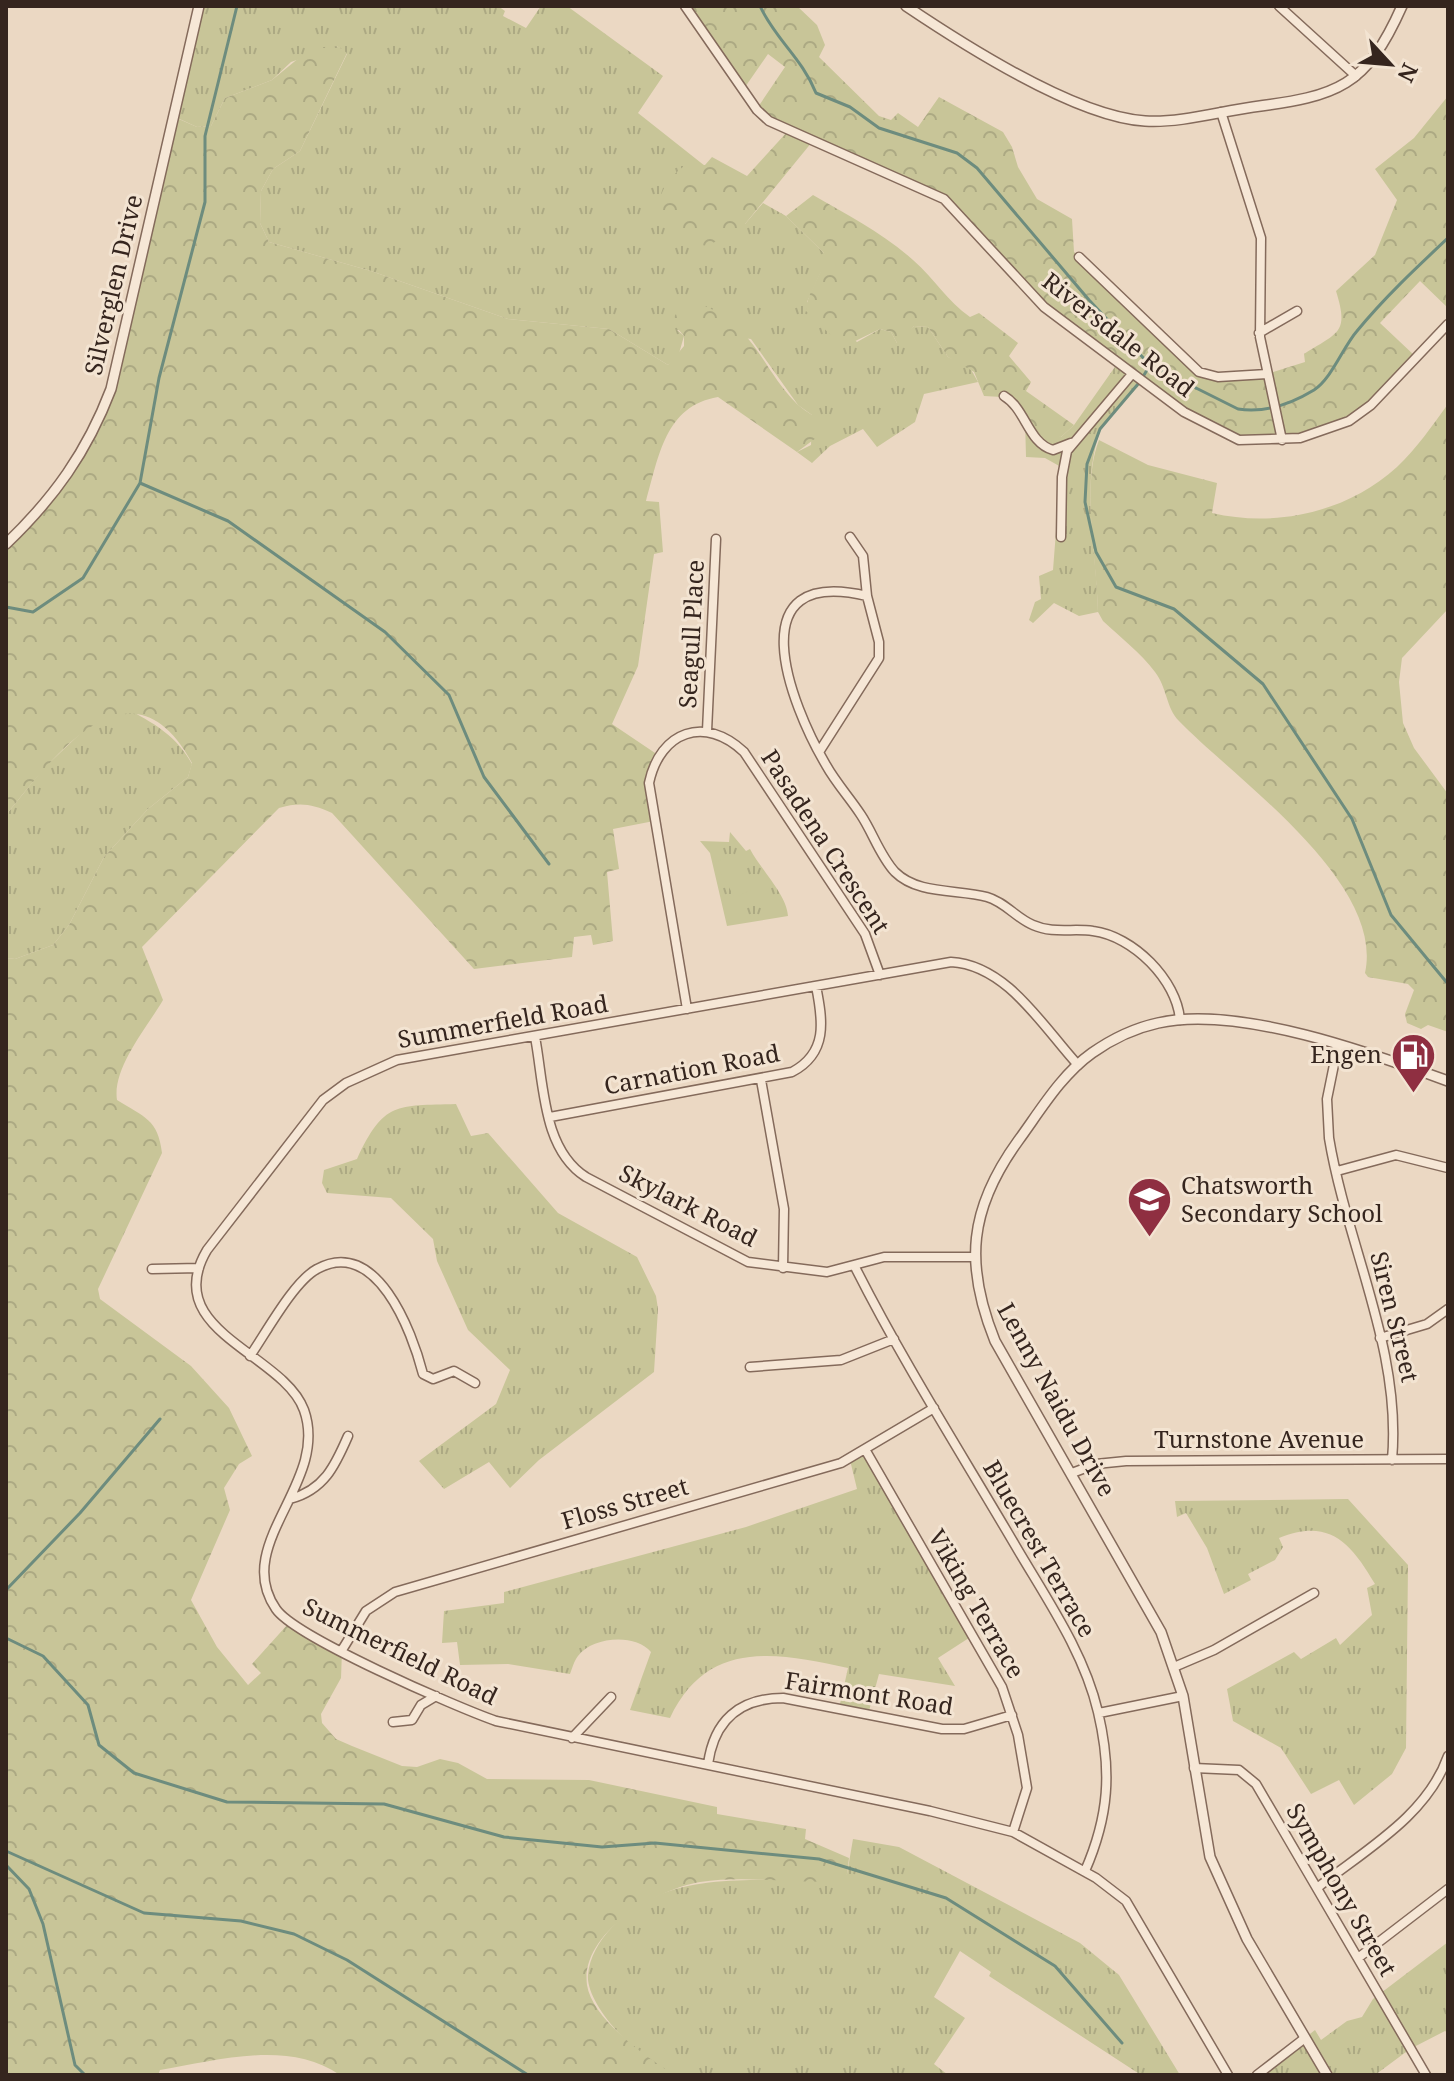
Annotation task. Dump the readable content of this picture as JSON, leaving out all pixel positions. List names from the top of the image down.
{
  "streets": {
    "street": [
      "Silverglen Drive",
      "Riversdale Road",
      "Seagull Place",
      "Pasadena Crescent",
      "Summerfield Road",
      "Carnation Road",
      "Skylark Road",
      "Siren Street",
      "Lenny Naidu Drive",
      "Turnstone Avenue",
      "Floss Street",
      "Bluecrest Terrace",
      "Viking Terrace",
      "Fairmont Road",
      "Symphony Street"
    ]
  },
  "crossings": [
    ["Seagull Place", "Pasadena Crescent"],
    ["Pasadena Crescent", "Summerfield Road"],
    ["Summerfield Road", "Carnation Road"],
    ["Summerfield Road", "Skylark Road"],
    ["Summerfield Road", "Lenny Naidu Drive"],
    ["Summerfield Road", "Floss Street"],
    ["Summerfield Road", "Bluecrest Terrace"],
    ["Summerfield Road", "Viking Terrace"],
    ["Summerfield Road", "Fairmont Road"],
    ["Carnation Road", "Skylark Road"],
    ["Skylark Road", "Lenny Naidu Drive"],
    ["Skylark Road", "Bluecrest Terrace"],
    ["Siren Street", "Lenny Naidu Drive"],
    ["Siren Street", "Turnstone Avenue"],
    ["Lenny Naidu Drive", "Turnstone Avenue"],
    ["Lenny Naidu Drive", "Symphony Street"],
    ["Floss Street", "Bluecrest Terrace"],
    ["Floss Street", "Viking Terrace"],
    ["Viking Terrace", "Fairmont Road"]
  ],
  "places": {
    "fuel station": ["Engen"],
    "school or university": ["Chatsworth Secondary School"]
  },
  "north": "bottom right"
}
